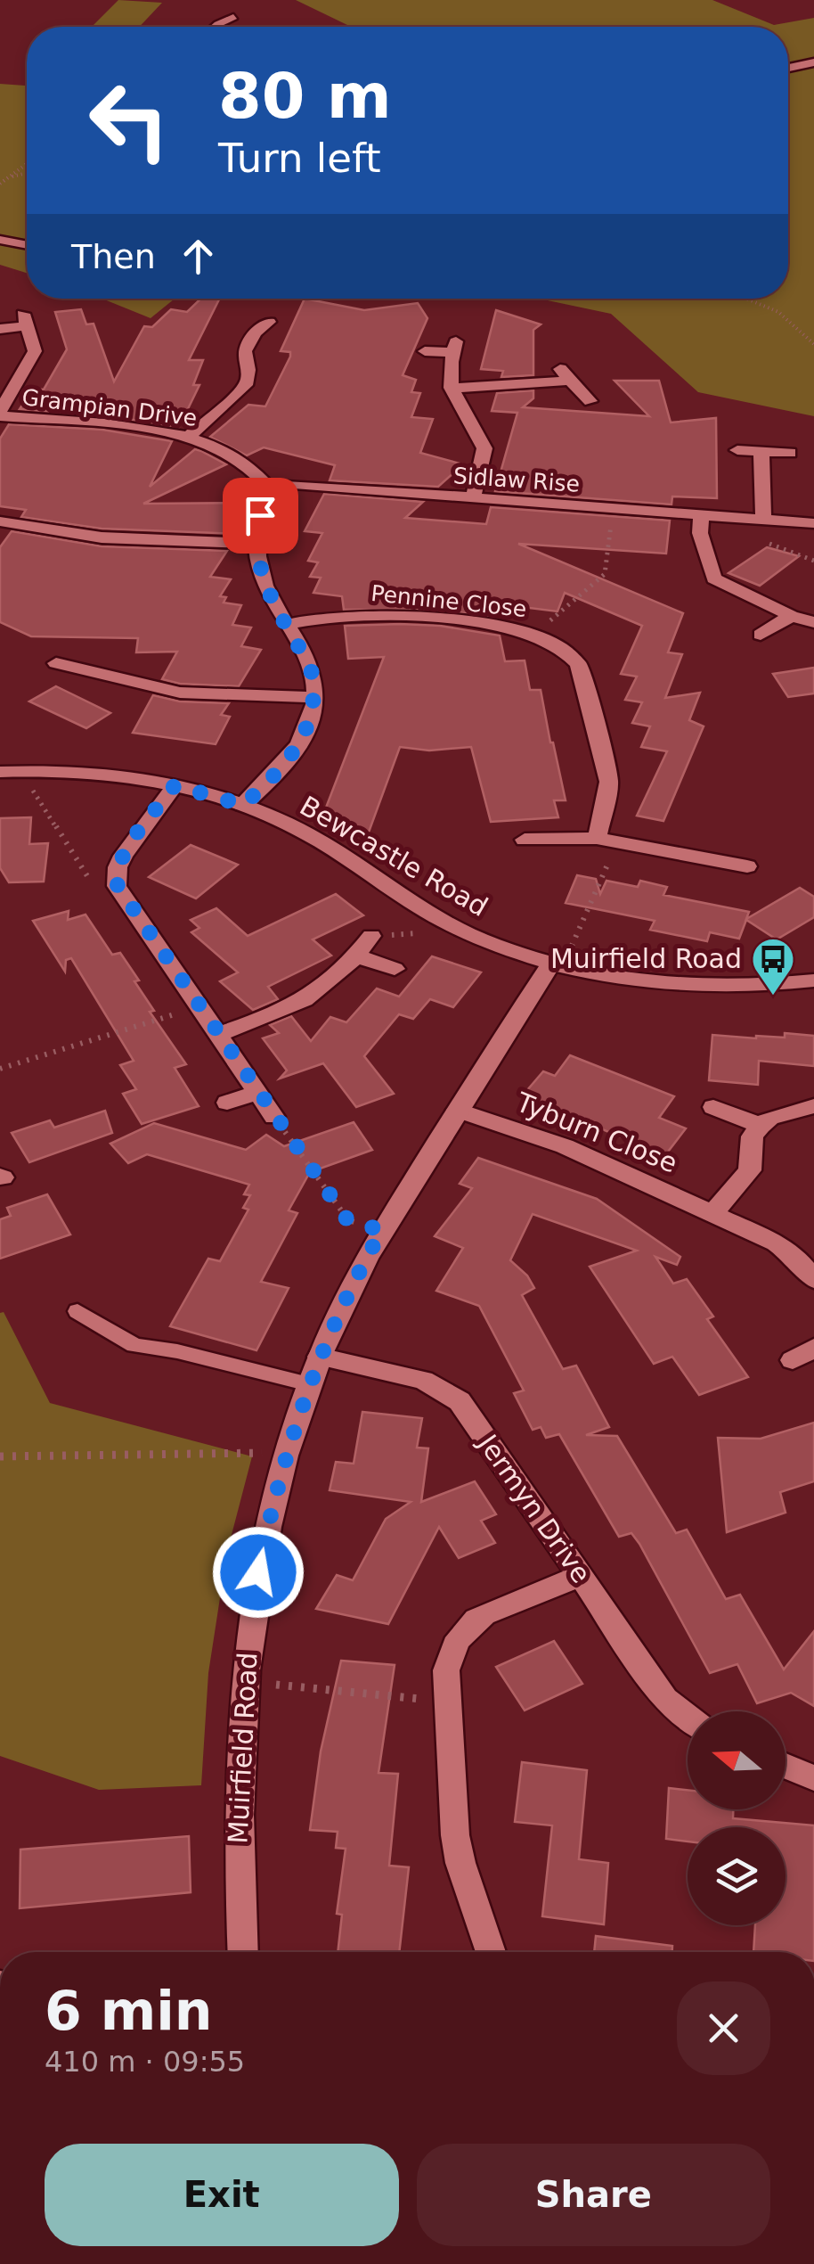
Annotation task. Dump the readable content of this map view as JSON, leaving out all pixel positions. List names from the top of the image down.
{
  "streets": {
    "street": [
      "Grampian Drive",
      "Sidlaw Rise",
      "Pennine Close",
      "Bewcastle Road",
      "Tyburn Close",
      "Jermyn Drive",
      "Muirfield Road"
    ]
  },
  "crossings": [
    ["Grampian Drive", "Sidlaw Rise"],
    ["Bewcastle Road", "Muirfield Road"],
    ["Tyburn Close", "Muirfield Road"],
    ["Jermyn Drive", "Muirfield Road"]
  ],
  "places": {
    "bus stop": ["Muirfield Road"]
  },
  "north": "left",
  "page": {
    "turn": ["80 m", "Turn left"],
    "then": "Then",
    "heading": ["6 min", "410 m · 09:55"],
    "buttons": ["Exit", "Share"]
  }
}
